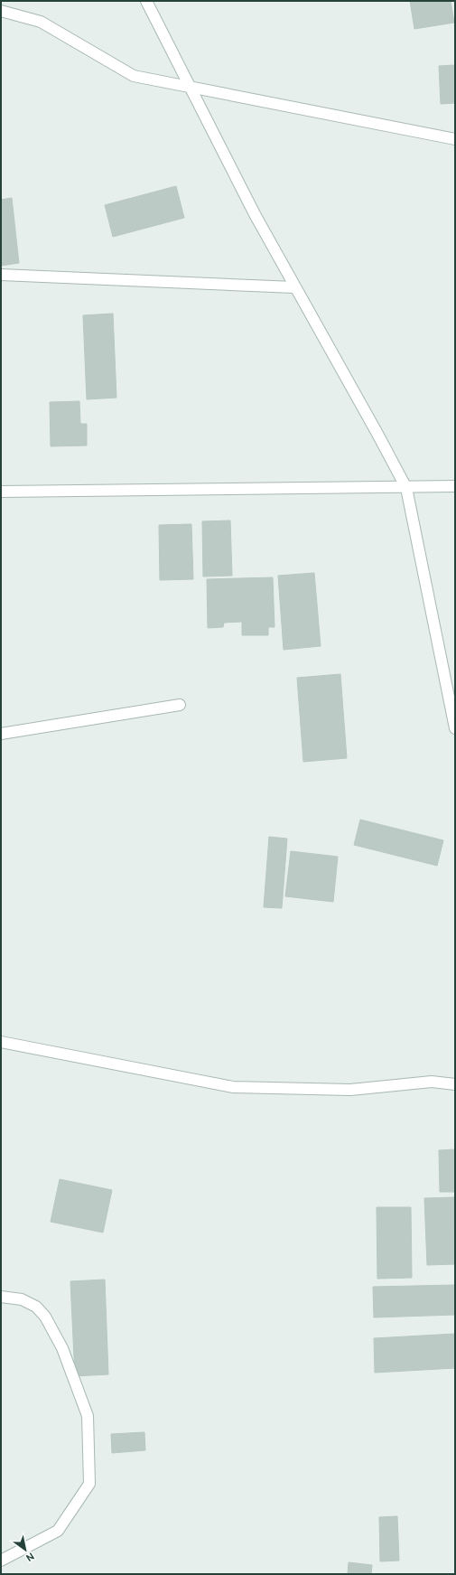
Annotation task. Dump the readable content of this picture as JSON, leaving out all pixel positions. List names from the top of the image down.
{
  "north": "bottom right"
}
